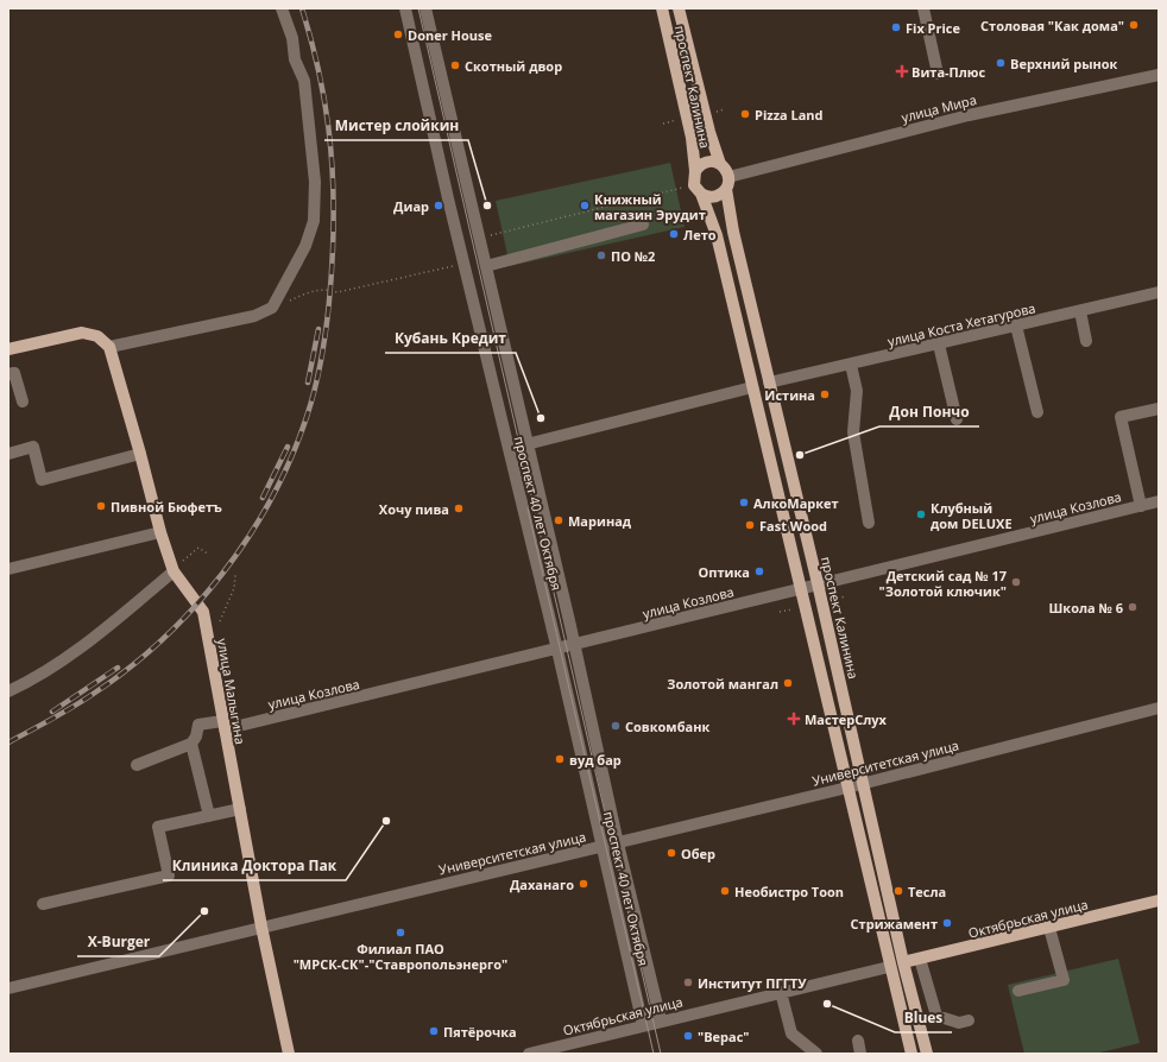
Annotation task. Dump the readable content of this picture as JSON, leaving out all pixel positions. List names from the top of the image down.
{
  "streets": {
    "main road": ["проспект Калинина", "улица Малыгина", "Октябрьская улица"],
    "street": [
      "улица Мира",
      "улица Коста Хетагурова",
      "улица Козлова",
      "проспект 40 лет Октября",
      "Университетская улица"
    ]
  },
  "crossings": [
    ["проспект Калинина", "улица Мира"],
    ["проспект Калинина", "улица Коста Хетагурова"],
    ["проспект Калинина", "улица Козлова"],
    ["проспект Калинина", "Университетская улица"],
    ["проспект Калинина", "Октябрьская улица"],
    ["улица Козлова", "проспект 40 лет Октября"],
    ["улица Козлова", "улица Малыгина"],
    ["проспект 40 лет Октября", "Университетская улица"],
    ["проспект 40 лет Октября", "Октябрьская улица"],
    ["улица Малыгина", "Университетская улица"]
  ],
  "places": {
    "other": [
      "Столовая \"Как дома\"",
      "Fix Price",
      "Doner House",
      "Верхний рынок",
      "Скотный двор",
      "Pizza Land",
      "Диар",
      "Мистер слойкин",
      "Книжный магазин Эрудит",
      "Лето",
      "ПО №2",
      "Истина",
      "Кубань Кредит",
      "Дон Пончо",
      "АлкоМаркет",
      "Пивной Бюфетъ",
      "Хочу пива",
      "Клубный дом DELUXE",
      "Маринад",
      "Fast Wood",
      "Оптика",
      "Детский сад № 17 \"Золотой ключик\"",
      "Школа № 6",
      "Золотой мангал",
      "Совкомбанк",
      "вуд бар",
      "Клиника Доктора Пак",
      "Обер",
      "Даханаго",
      "Необистро Toon",
      "Тесла",
      "X-Burger",
      "Стрижамент",
      "Филиал ПАО \"МРСК-СК\"-\"Ставропольэнерго\"",
      "Институт ПГГТУ",
      "Blues",
      "Пятёрочка",
      "\"Верас\""
    ],
    "health": ["Вита-Плюс", "МастерСлух"]
  }
}
